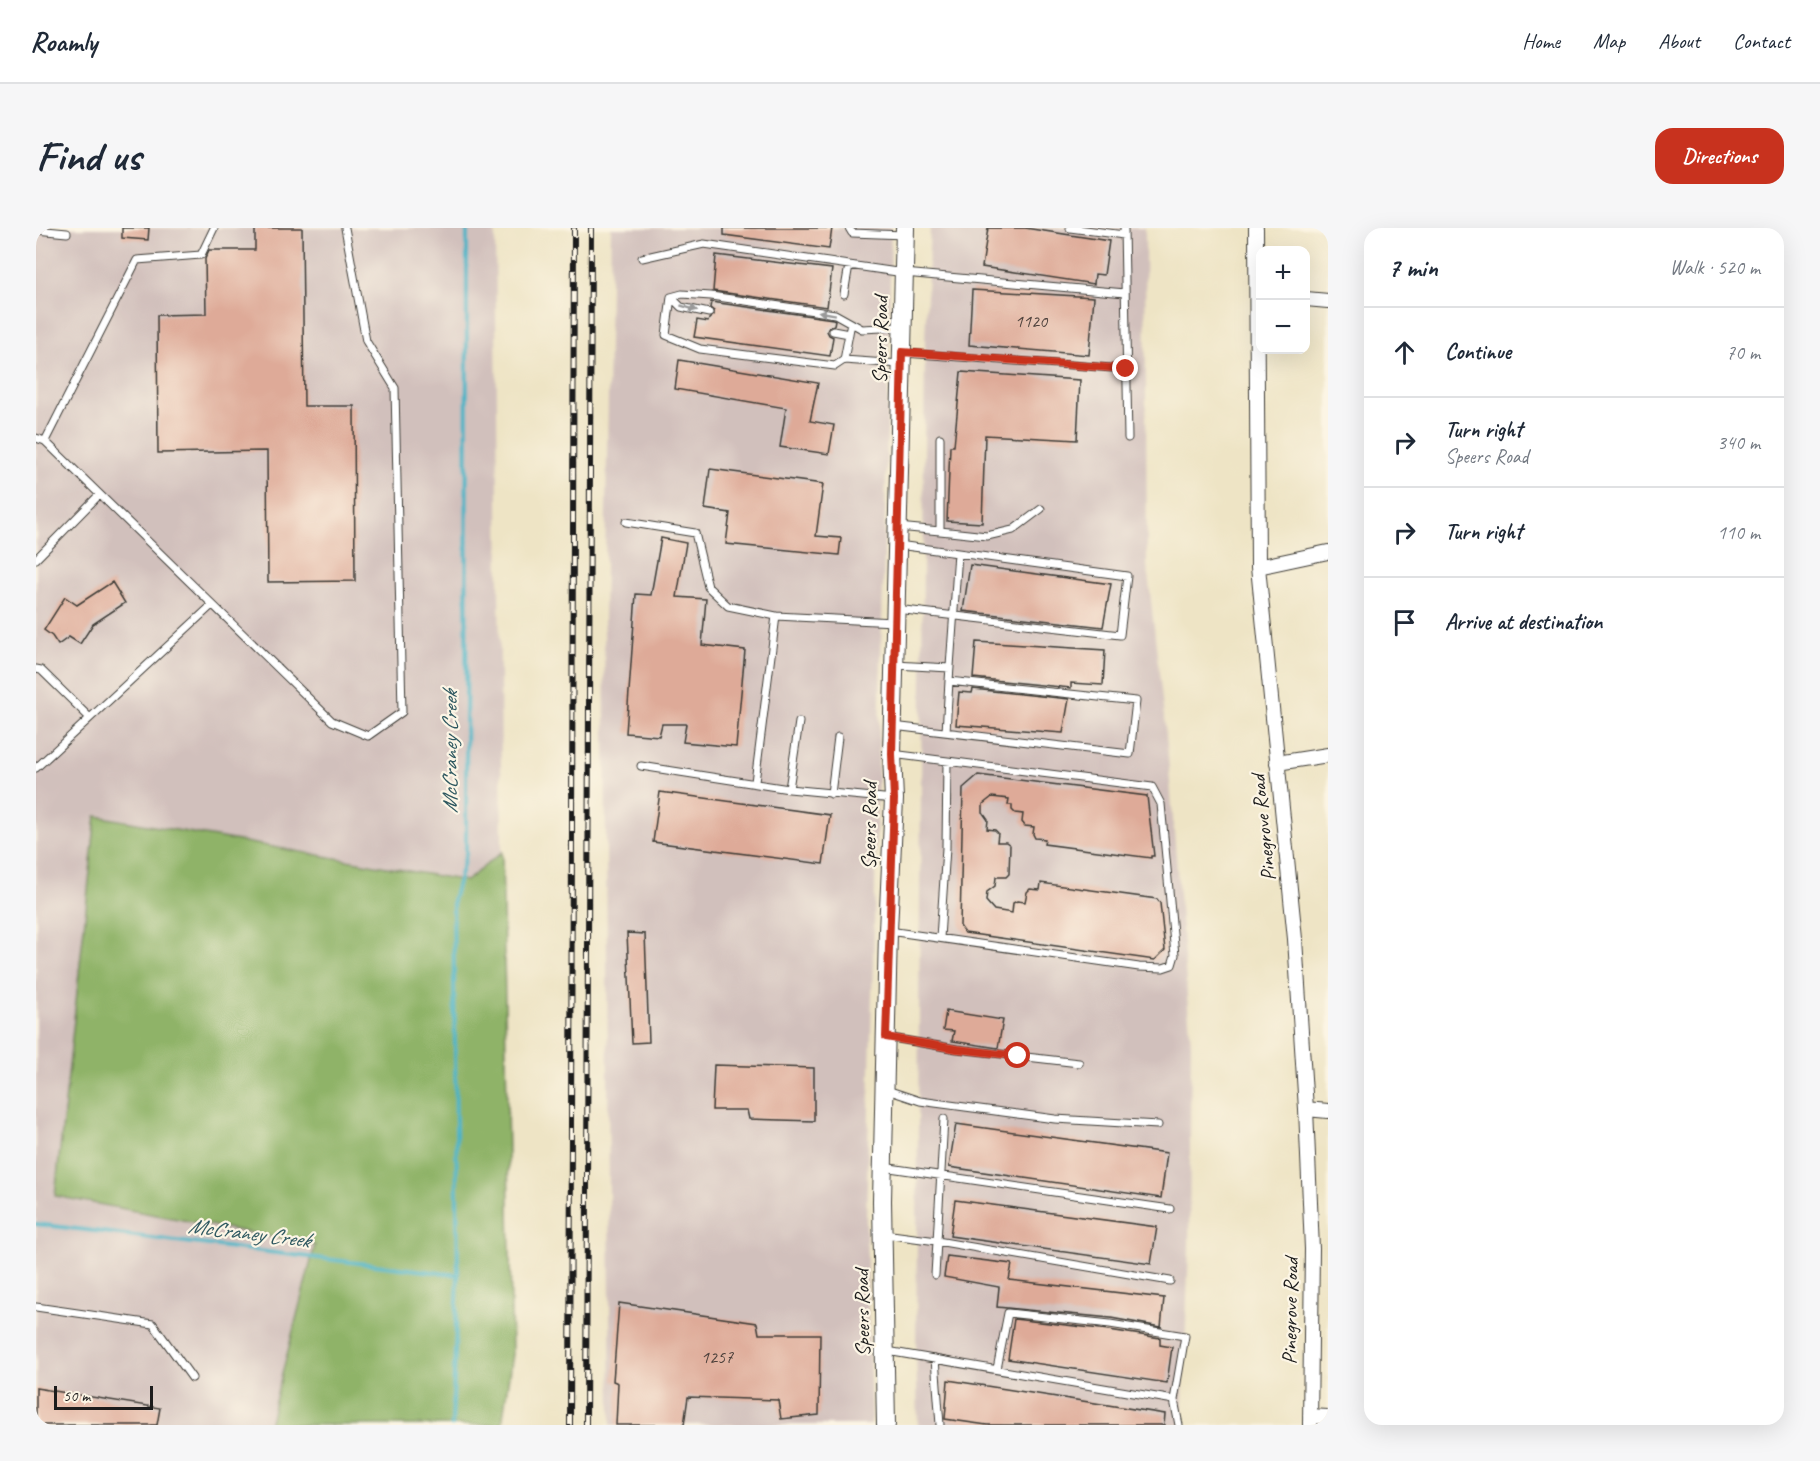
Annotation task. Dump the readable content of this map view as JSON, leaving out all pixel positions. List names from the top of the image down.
{
  "streets": {
    "main road": ["Speers Road"],
    "street": ["Pinegrove Road"]
  },
  "water": ["McCraney Creek"],
  "house_numbers": ["1120", "1257"],
  "scale_bar": "50 m",
  "page": {
    "header": "Roamly",
    "nav": [
      "Home",
      "Map",
      "About",
      "Contact"
    ],
    "buttons": "Directions",
    "title": "Find us",
    "heading": ["7 min", "Walk · 520 m"],
    "map_buttons": ["+", "−"],
    "list": [
      ["Continue", "70 m"],
      ["Turn right", "Speers Road", "340 m"],
      ["Turn right", "110 m"],
      "Arrive at destination"
    ],
    "scale": "50 m"
  }
}
